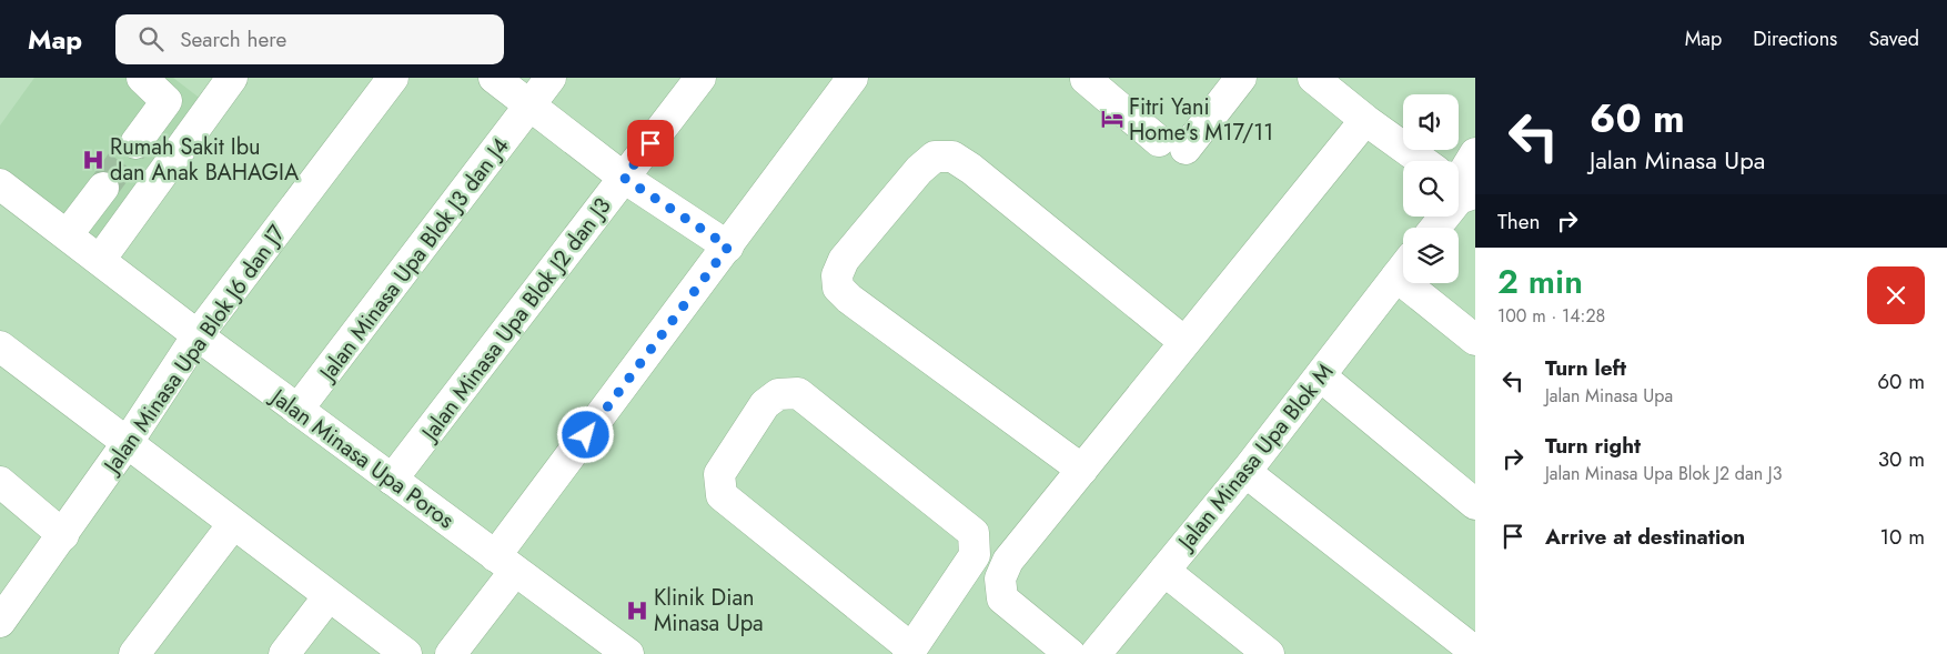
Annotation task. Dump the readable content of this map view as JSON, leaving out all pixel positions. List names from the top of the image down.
{
  "streets": {
    "street": [
      "Jalan Minasa Upa Blok J3 dan J4",
      "Jalan Minasa Upa Blok J2 dan J3",
      "Jalan Minasa Upa Blok J6 dan J7",
      "Jalan Minasa Upa Blok M",
      "Jalan Minasa Upa Poros"
    ]
  },
  "crossings": [
    ["Jalan Minasa Upa Blok J3 dan J4", "Jalan Minasa Upa Poros"],
    ["Jalan Minasa Upa Blok J2 dan J3", "Jalan Minasa Upa Poros"],
    ["Jalan Minasa Upa Blok J6 dan J7", "Jalan Minasa Upa Poros"]
  ],
  "places": {
    "hotel": ["Fitri Yani Home's M17/11"],
    "hospital": ["Rumah Sakit Ibu dan Anak BAHAGIA", "Klinik Dian Minasa Upa"]
  },
  "page": {
    "header": "Map",
    "search": "Search here",
    "nav": ["Map", "Directions", "Saved"],
    "turn": ["60 m", "Jalan Minasa Upa"],
    "then": "Then",
    "heading": ["2 min", "100 m · 14:28"],
    "list": [
      {
        "name": "Turn left",
        "note": "Jalan Minasa Upa",
        "value": "60 m"
      },
      {
        "name": "Turn right",
        "note": "Jalan Minasa Upa Blok J2 dan J3",
        "value": "30 m"
      },
      {
        "name": "Arrive at destination",
        "value": "10 m"
      }
    ]
  }
}
